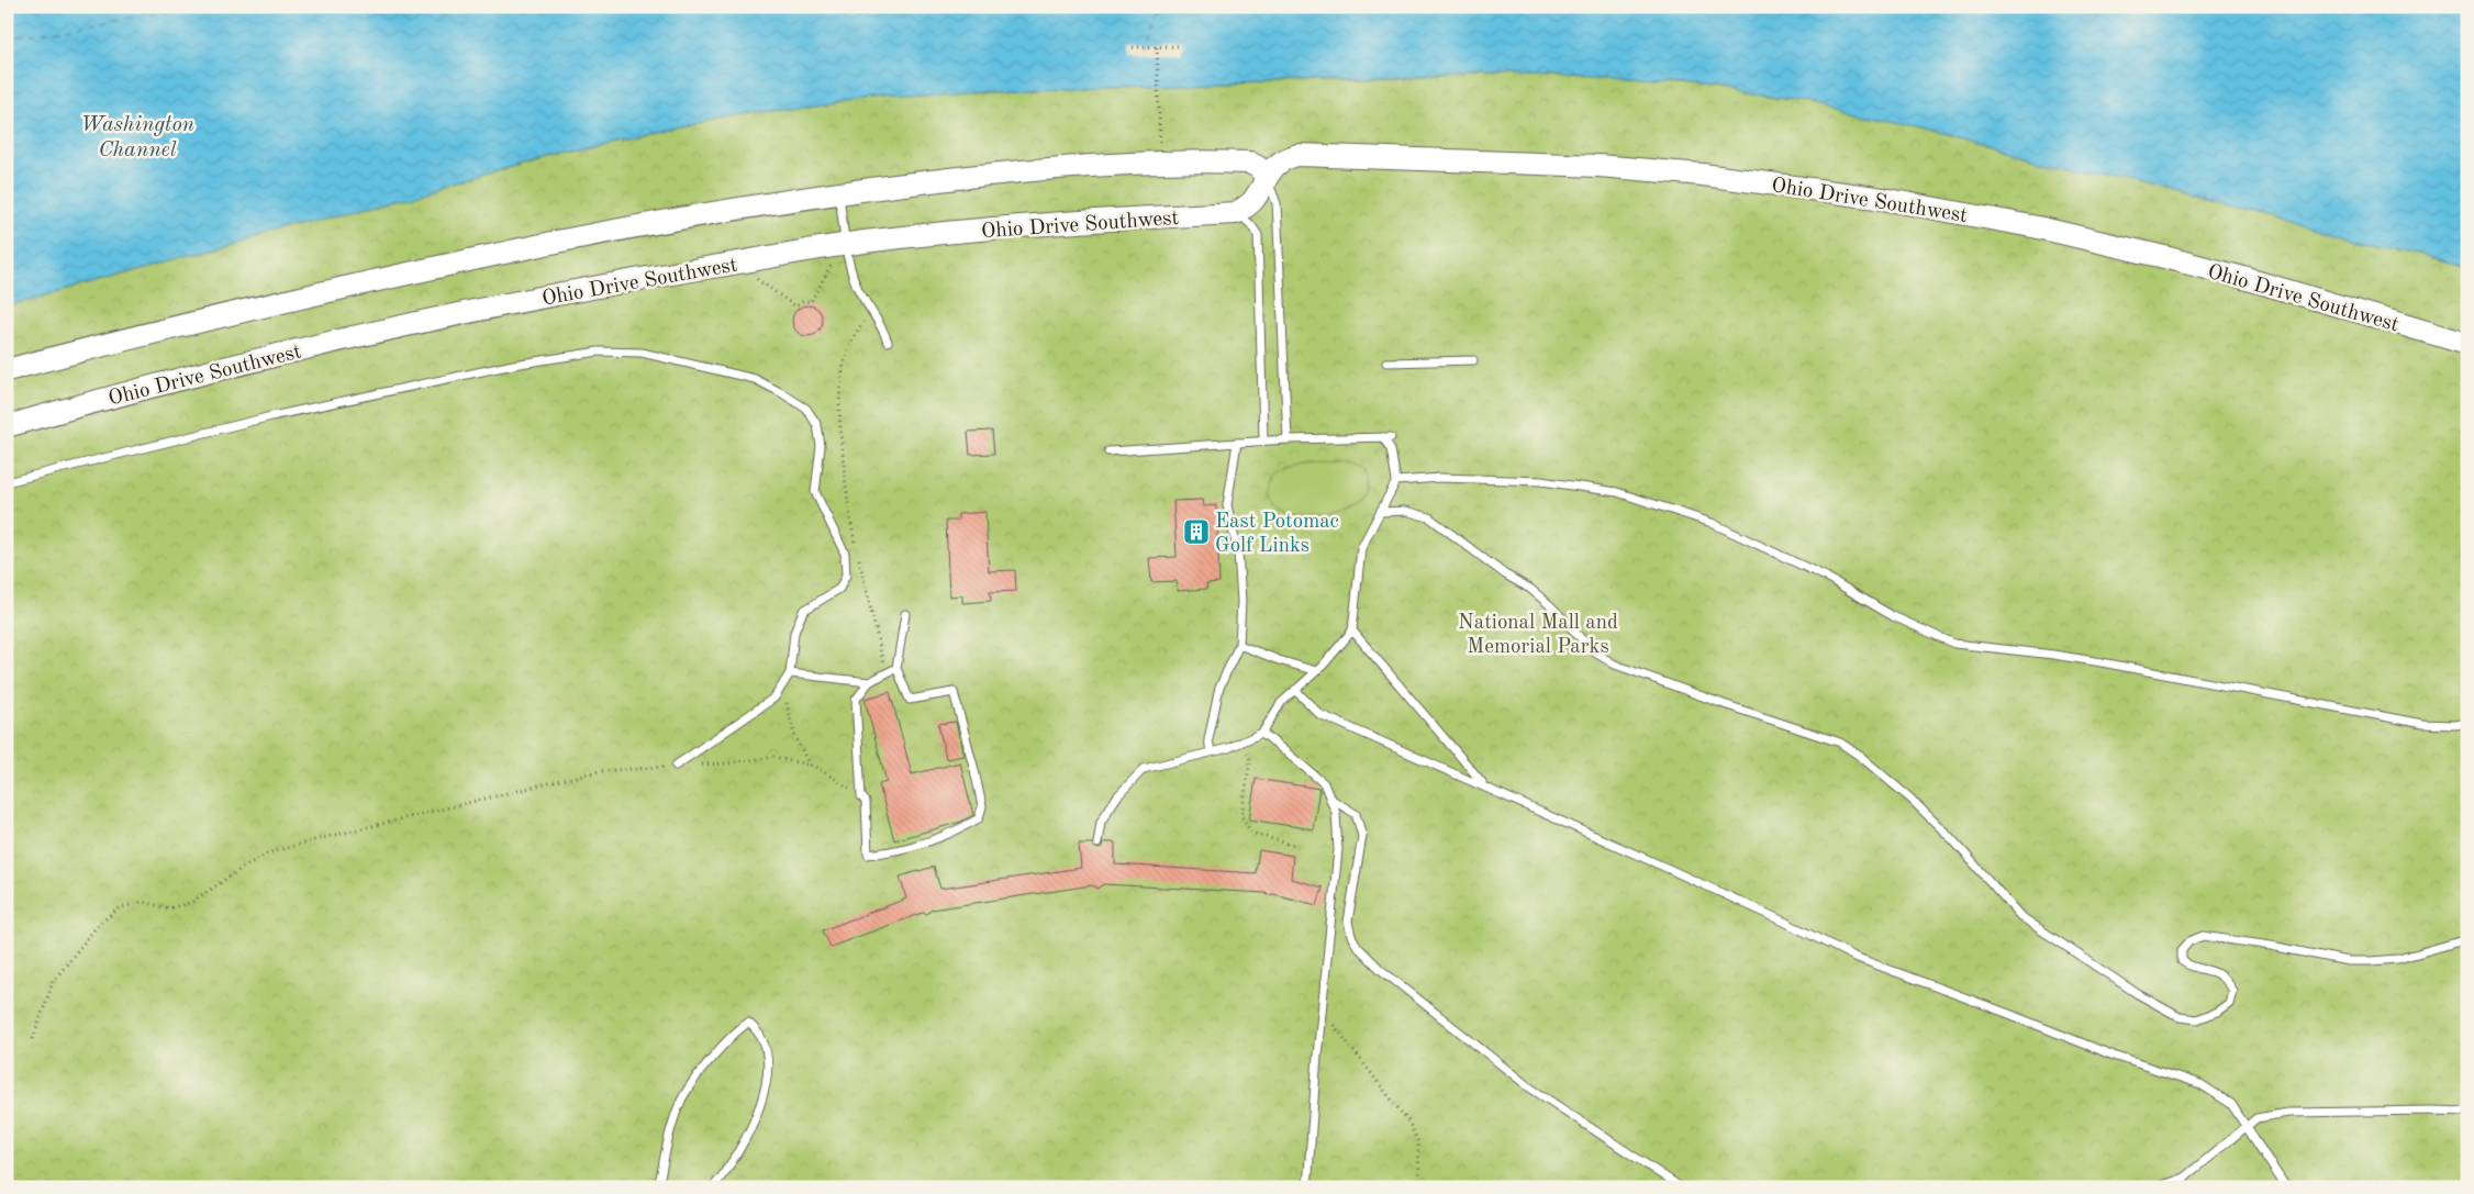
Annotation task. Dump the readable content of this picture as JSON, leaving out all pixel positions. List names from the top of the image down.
{
  "streets": {
    "street": ["Ohio Drive Southwest"]
  },
  "water": ["Washington Channel"],
  "parks": ["National Mall and Memorial Parks"],
  "places": {
    "building": ["East Potomac Golf Links"]
  }
}
